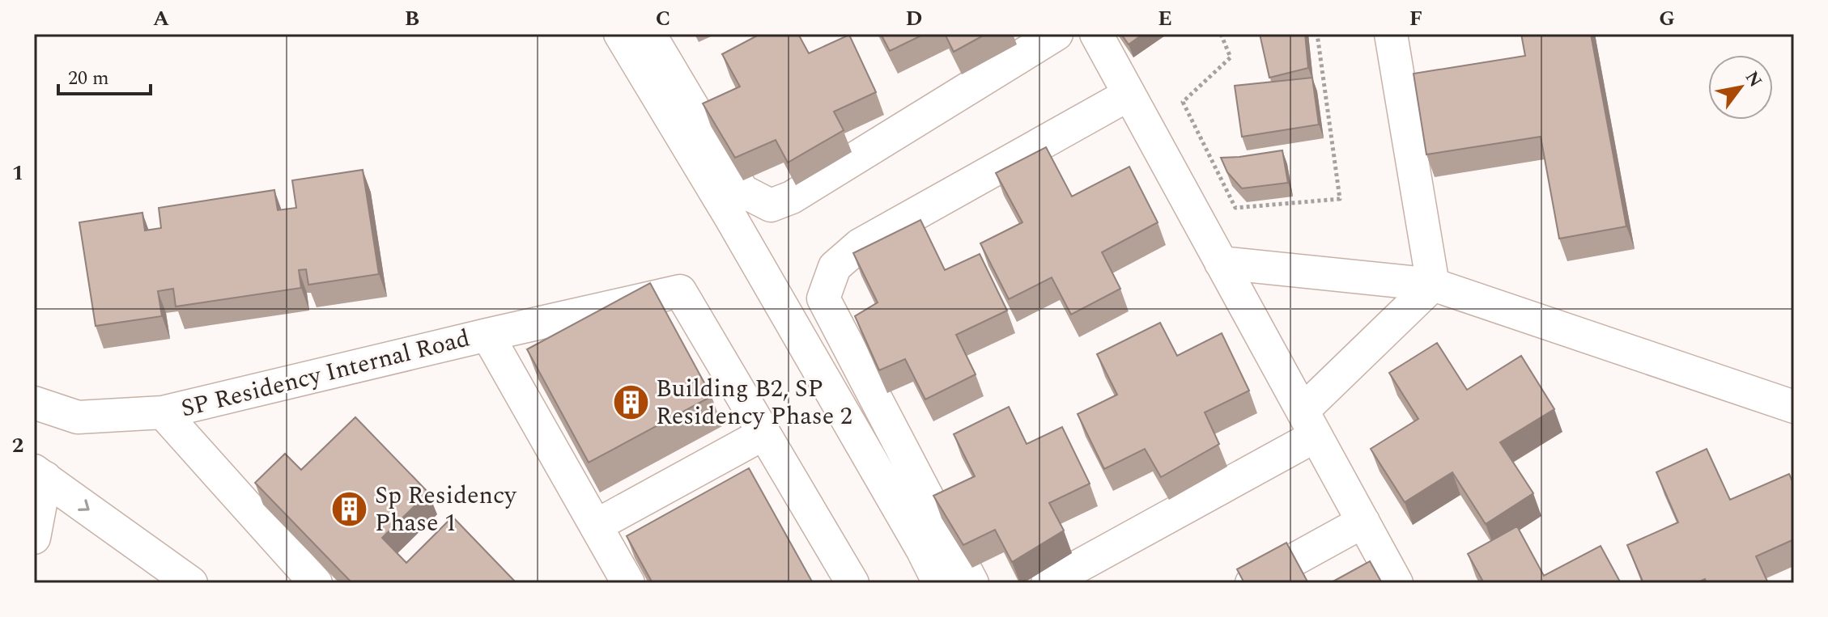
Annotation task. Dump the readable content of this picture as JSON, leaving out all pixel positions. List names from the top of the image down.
{
  "streets": {
    "street": ["SP Residency Internal Road"]
  },
  "places": {
    "building": ["Building B2, SP Residency Phase 2", "Sp Residency Phase 1"]
  },
  "scale_bar": "20 m",
  "north": "top right",
  "grid": {
    "columns": [
      "A",
      "B",
      "C",
      "D",
      "E",
      "F",
      "G"
    ],
    "rows": ["1", "2"]
  }
}
